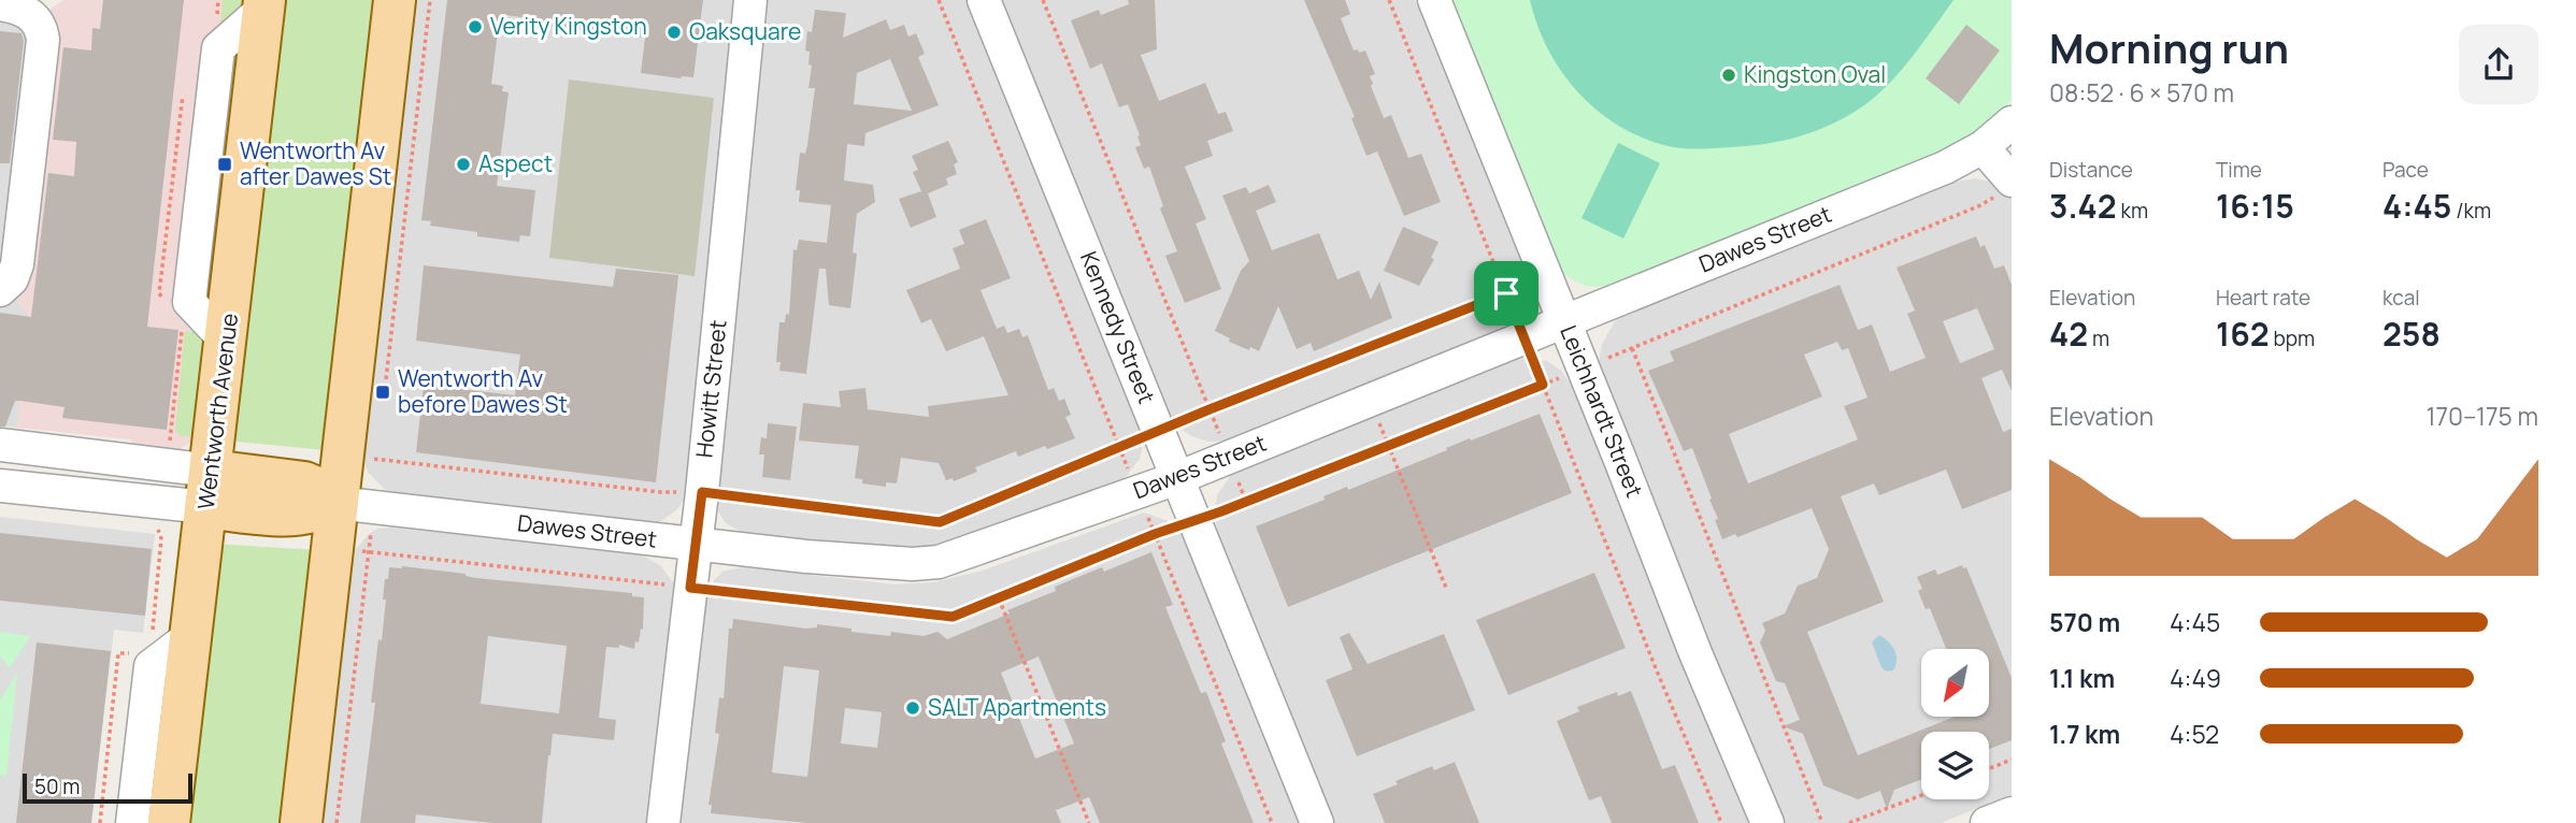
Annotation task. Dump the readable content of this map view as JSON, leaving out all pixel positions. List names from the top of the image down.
{
  "streets": {
    "main road": ["Wentworth Avenue"],
    "street": [
      "Dawes Street",
      "Kennedy Street",
      "Howitt Street",
      "Leichhardt Street"
    ]
  },
  "crossings": [
    ["Dawes Street", "Kennedy Street"],
    ["Dawes Street", "Howitt Street"],
    ["Dawes Street", "Leichhardt Street"]
  ],
  "places": {
    "other": [
      "Verity Kingston",
      "Oaksquare",
      "Kingston Oval",
      "Aspect",
      "SALT Apartments"
    ],
    "transit": ["Wentworth Av after Dawes St", "Wentworth Av before Dawes St"]
  },
  "scale_bar": "50 m",
  "north": "bottom left",
  "page": {
    "heading": ["Morning run", "08:52 · 6 × 570 m"],
    "stats": [
      ["Distance", "3.42 km"],
      ["Time", "16:15"],
      ["Pace", "4:45 /km"],
      ["Elevation", "42 m"],
      ["Heart rate", "162 bpm"],
      ["kcal", "258"]
    ],
    "chart": ["Elevation", "170–175 m"],
    "list": [
      {
        "name": "570 m",
        "note": "4:45"
      },
      {
        "name": "1.1 km",
        "note": "4:49"
      },
      {
        "name": "1.7 km",
        "note": "4:52"
      }
    ],
    "scale": "50 m"
  }
}
